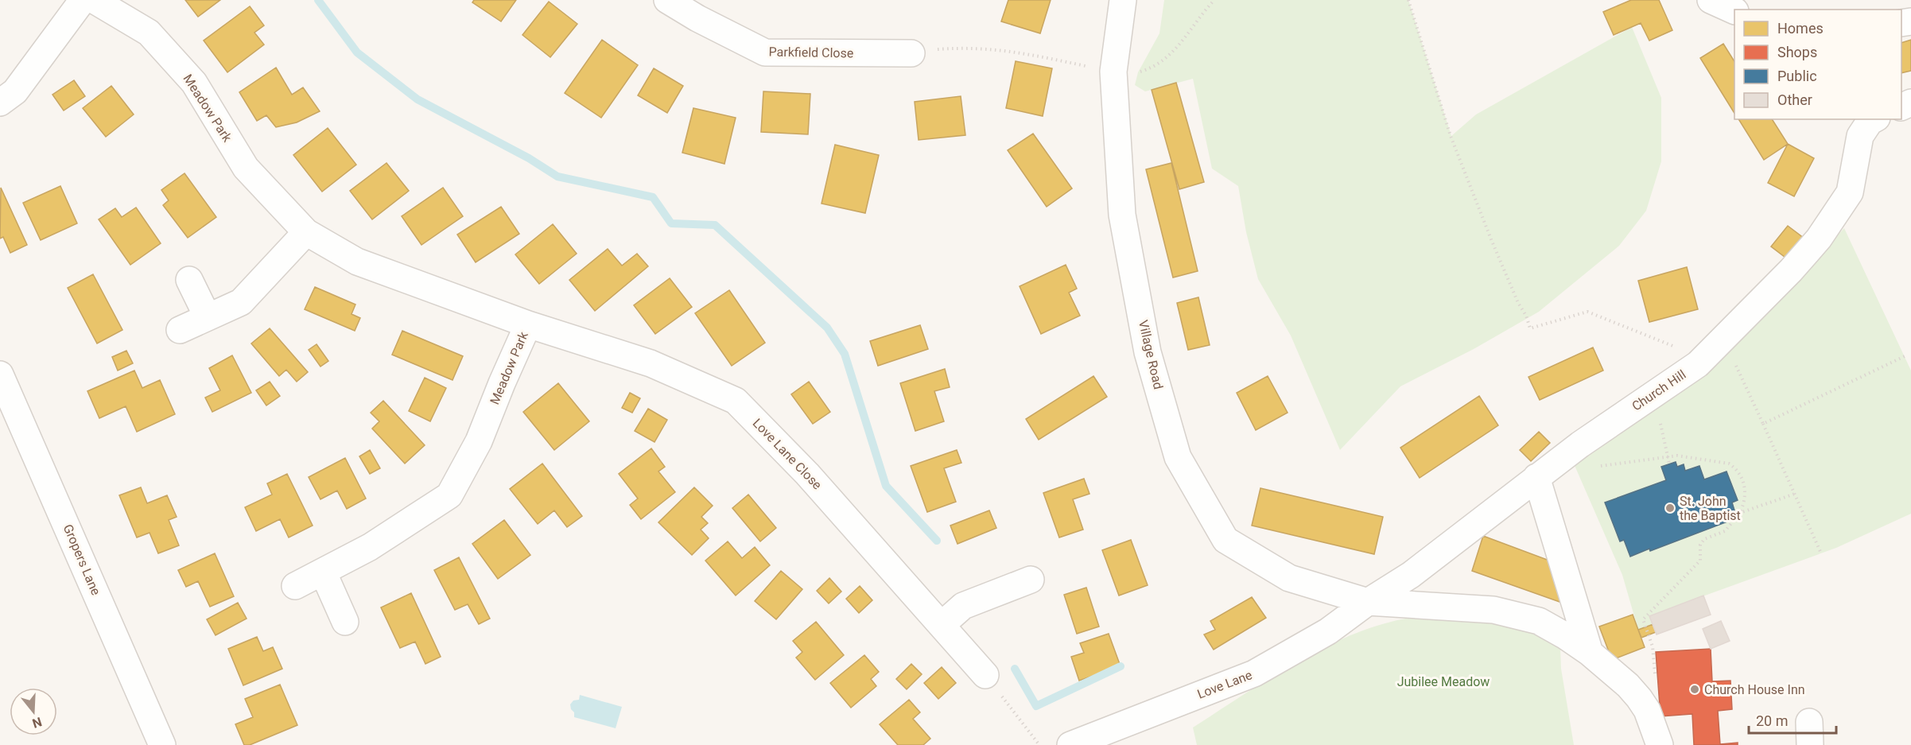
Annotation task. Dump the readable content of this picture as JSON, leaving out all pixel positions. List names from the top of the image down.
{
  "streets": {
    "street": [
      "Parkfield Close",
      "Meadow Park",
      "Village Road",
      "Church Hill",
      "Love Lane Close",
      "Gropers Lane",
      "Love Lane"
    ]
  },
  "crossings": [
    ["Meadow Park", "Love Lane Close"],
    ["Village Road", "Church Hill"],
    ["Village Road", "Love Lane"],
    ["Church Hill", "Love Lane"]
  ],
  "parks": ["Jubilee Meadow"],
  "places": ["St. John the Baptist", "Church House Inn"],
  "legend": [
    "Homes",
    "Shops",
    "Public",
    "Other"
  ],
  "scale_bar": "20 m",
  "north": "bottom"
}
